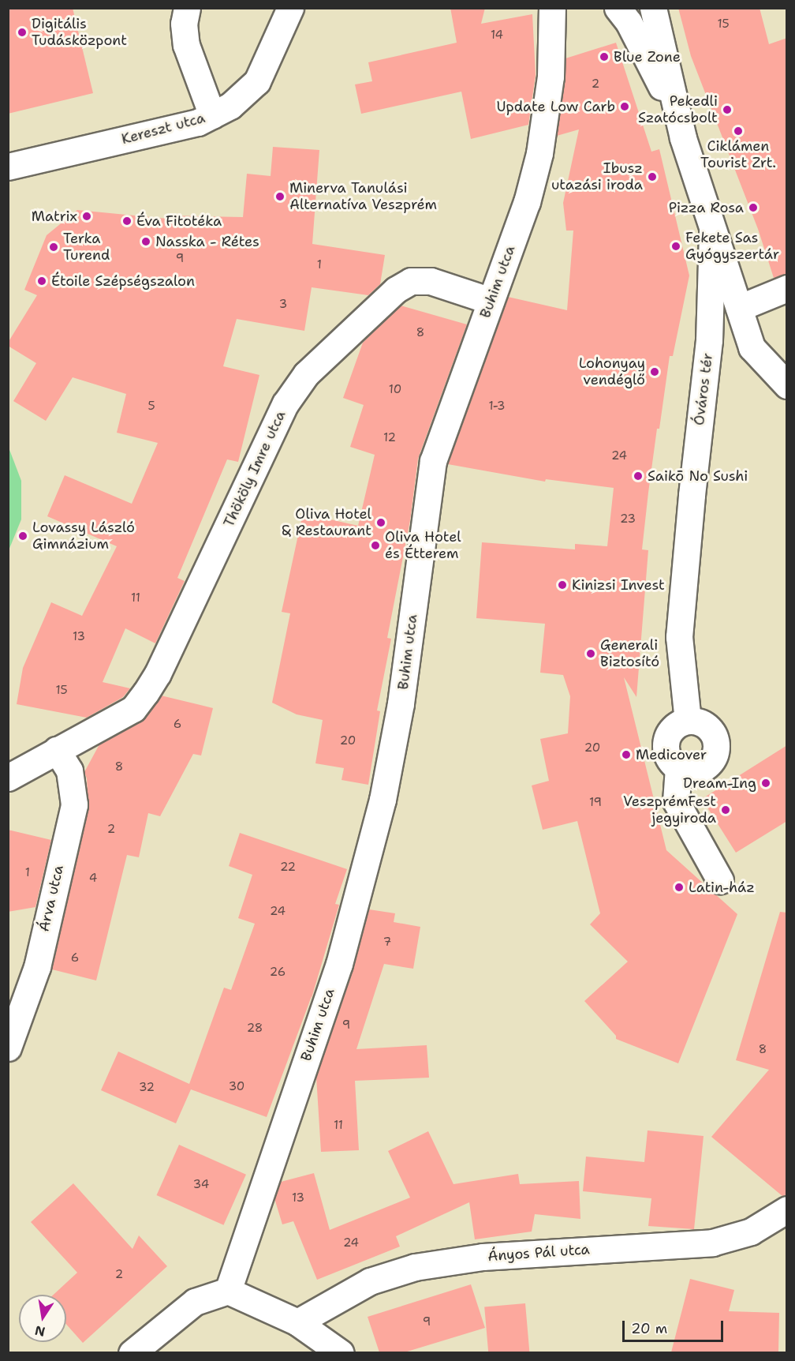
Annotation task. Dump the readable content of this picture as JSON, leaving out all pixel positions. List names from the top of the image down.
{
  "streets": {
    "street": [
      "Kereszt utca",
      "Buhim utca",
      "Óváros tér",
      "Thököly Imre utca",
      "Árva utca",
      "Ányos Pál utca"
    ]
  },
  "crossings": [
    ["Buhim utca", "Thököly Imre utca"],
    ["Thököly Imre utca", "Árva utca"]
  ],
  "places": [
    "Digitális Tudásközpont",
    "Blue Zone",
    "Update Low Carb",
    "Pekedli Szatócsbolt",
    "Ciklámen Tourist Zrt.",
    "Ibusz utazási iroda",
    "Minerva Tanulási Alternatíva Veszprém",
    "Pizza Rosa",
    "Matrix",
    "Éva Fitotéka",
    "Nasska - Rétes",
    "Fekete Sas Gyógyszertár",
    "Terka Turend",
    "Étoile Szépségszalon",
    "Lohonyay vendéglő",
    "Saikō No Sushi",
    "Oliva Hotel & Restaurant",
    "Lovassy László Gimnázium",
    "Oliva Hotel és Étterem",
    "Kinizsi Invest",
    "Generali Biztosító",
    "Medicover",
    "Dream-Ing",
    "VeszprémFest jegyiroda",
    "Latin-ház"
  ],
  "house_numbers": [
    "15",
    "14",
    "2",
    "9",
    "1",
    "3",
    "8",
    "10",
    "5",
    "1-3",
    "12",
    "24",
    "23",
    "11",
    "13",
    "15",
    "6",
    "20",
    "20",
    "8",
    "19",
    "2",
    "22",
    "1",
    "4",
    "24",
    "7",
    "6",
    "26",
    "9",
    "28",
    "8",
    "30",
    "32",
    "11",
    "34",
    "13",
    "24",
    "2",
    "9"
  ],
  "scale_bar": "20 m",
  "north": "bottom"
}
